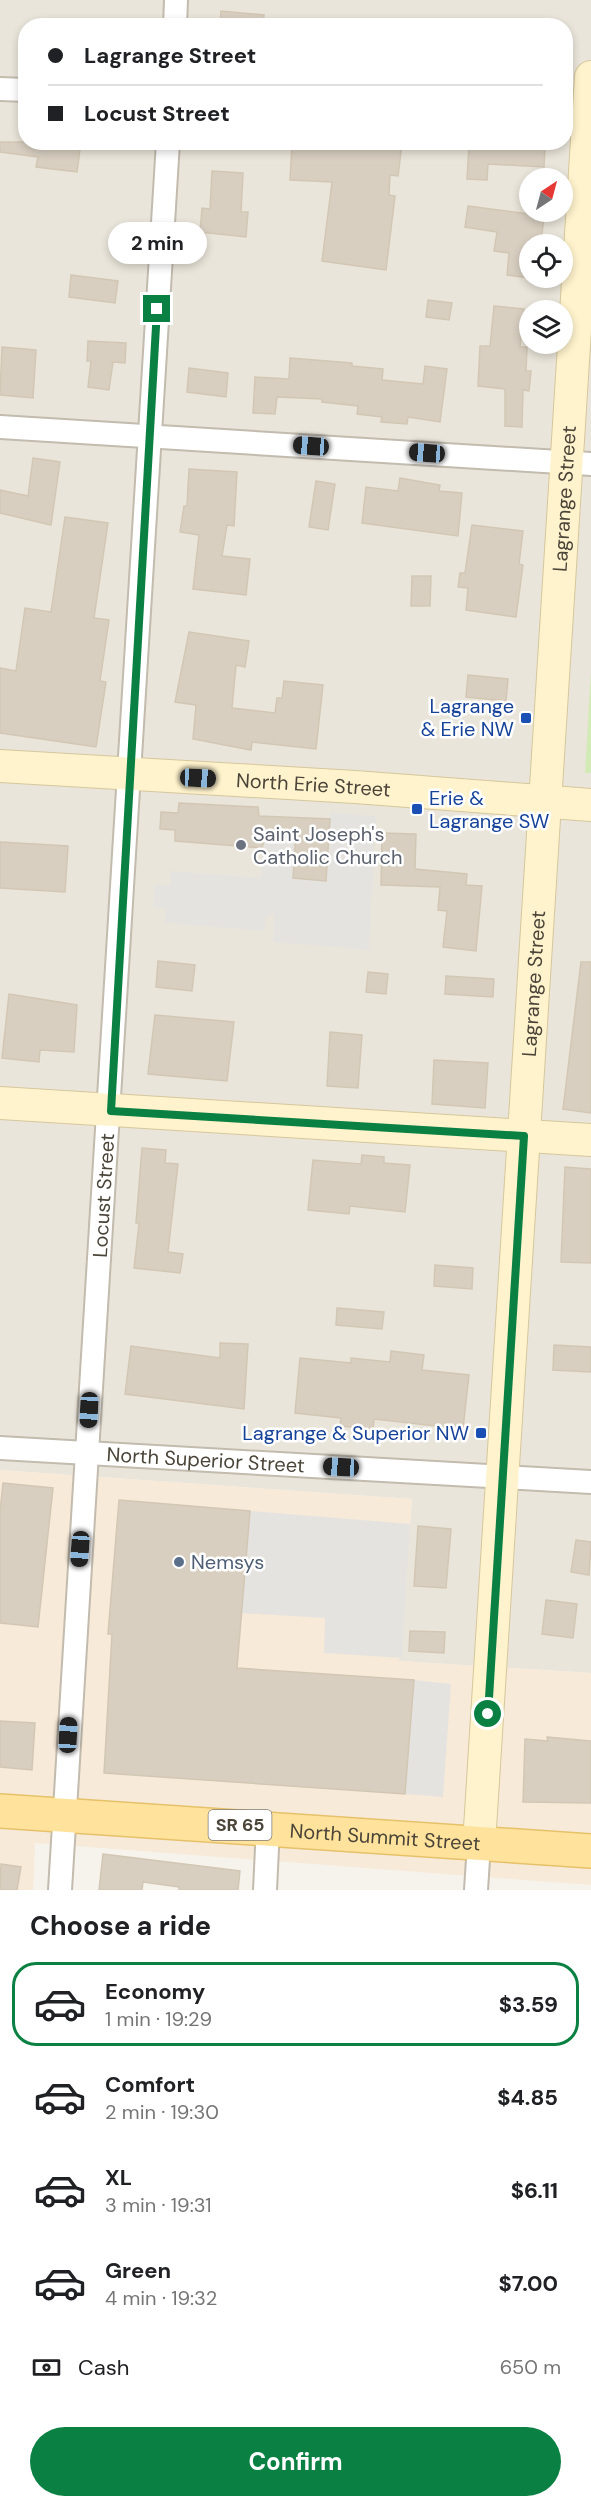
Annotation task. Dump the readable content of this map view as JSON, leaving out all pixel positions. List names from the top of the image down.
{
  "streets": {
    "main road": [
      "Lagrange Street",
      "North Erie Street",
      "SR 65",
      "North Summit Street"
    ],
    "street": ["Locust Street", "North Superior Street"]
  },
  "crossings": [
    ["Lagrange Street", "North Erie Street"],
    ["Lagrange Street", "North Superior Street"],
    ["Lagrange Street", "North Summit Street"],
    ["North Erie Street", "Locust Street"],
    ["Locust Street", "North Superior Street"],
    ["Locust Street", "North Summit Street"]
  ],
  "places": {
    "transit": ["Lagrange & Erie NW", "Erie & Lagrange SW", "Lagrange & Superior NW"],
    "other": ["Saint Joseph's Catholic Church", "Nemsys"]
  },
  "north": "top right",
  "page": {
    "banner": ["Lagrange Street", "Locust Street"],
    "bubble": "2 min",
    "heading": "Choose a ride",
    "list": [
      {
        "name": "Economy",
        "note": "1 min · 19:29",
        "value": "$3.59"
      },
      {
        "name": "Comfort",
        "note": "2 min · 19:30",
        "value": "$4.85"
      },
      {
        "name": "XL",
        "note": "3 min · 19:31",
        "value": "$6.11"
      },
      {
        "name": "Green",
        "note": "4 min · 19:32",
        "value": "$7.00"
      }
    ],
    "pay": ["Cash", "650 m"],
    "buttons": "Confirm"
  }
}
